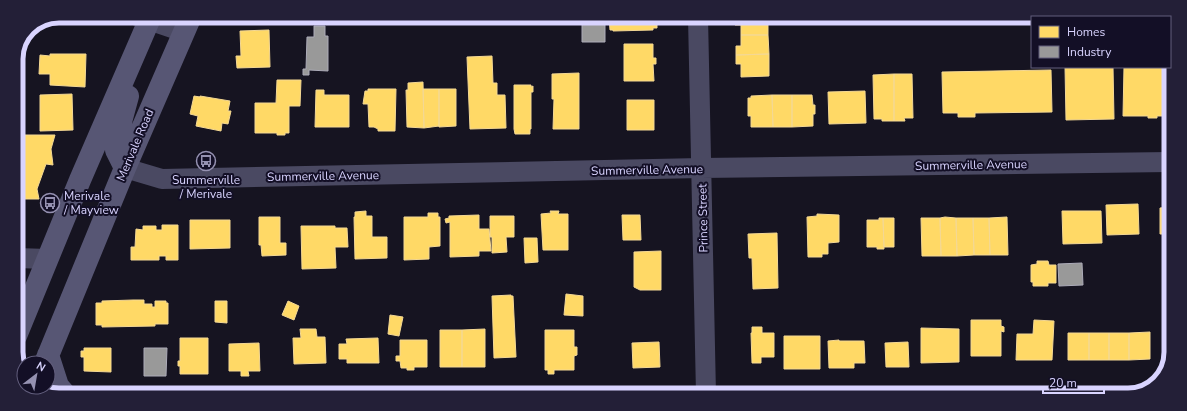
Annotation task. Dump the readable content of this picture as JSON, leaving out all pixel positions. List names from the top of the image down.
{
  "streets": {
    "main road": ["Merivale Road"],
    "street": ["Summerville Avenue", "Prince Street"]
  },
  "crossings": [
    ["Merivale Road", "Summerville Avenue"],
    ["Summerville Avenue", "Prince Street"]
  ],
  "places": {
    "bus stop": ["Summerville / Merivale", "Merivale / Mayview"]
  },
  "legend": ["Homes", "Industry"],
  "scale_bar": "20 m",
  "north": "top right"
}
